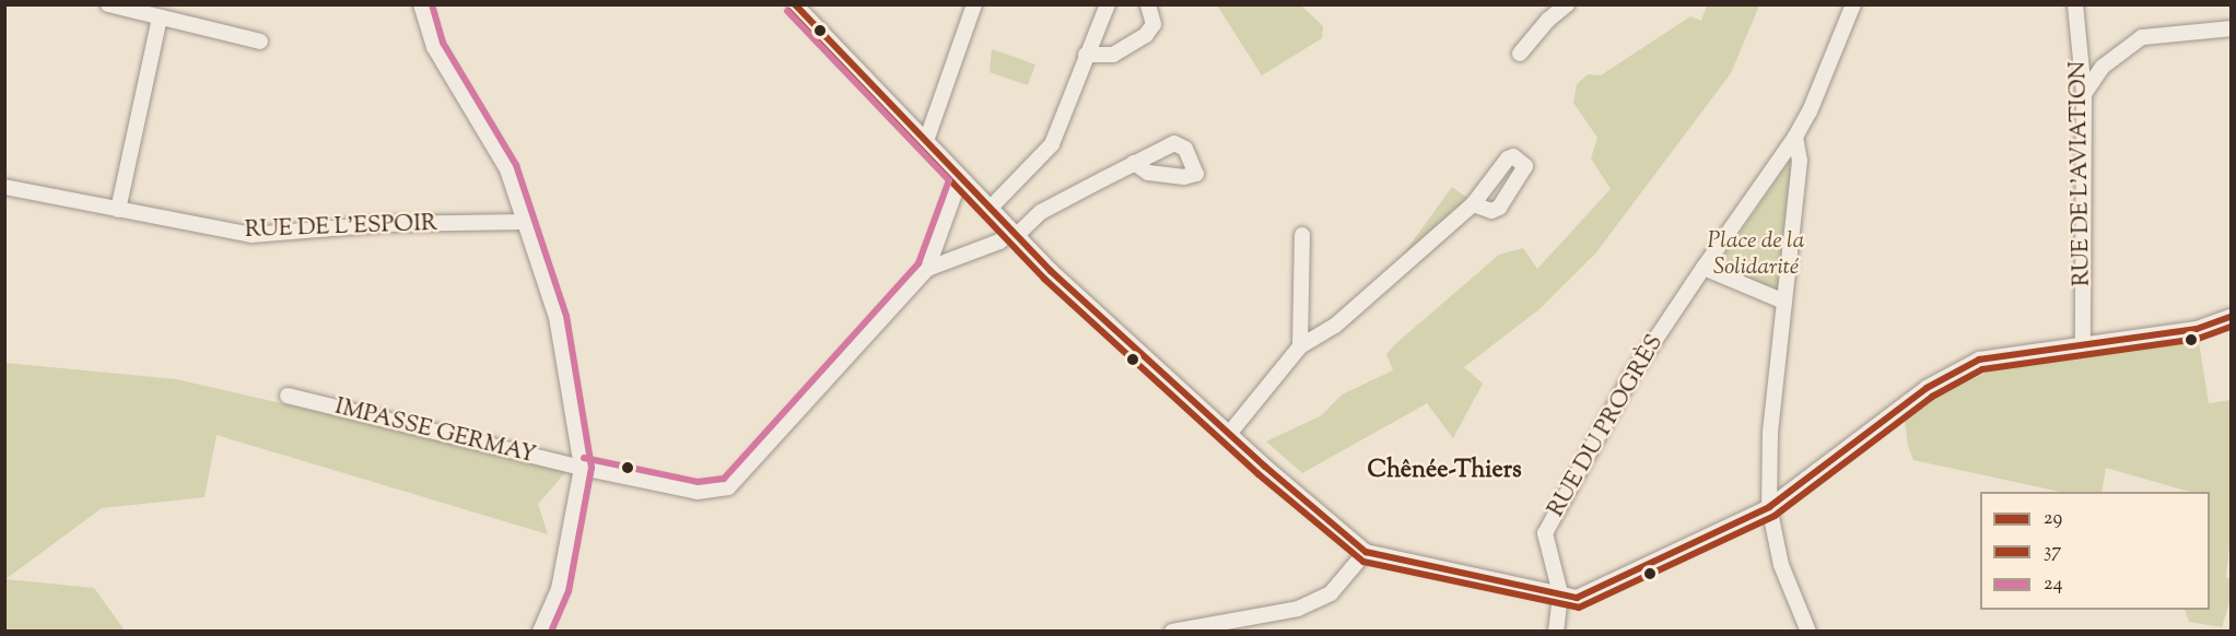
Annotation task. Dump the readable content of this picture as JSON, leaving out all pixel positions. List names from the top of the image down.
{
  "streets": {
    "street": [
      "RUE DE L'AVIATION",
      "RUE DE L'ESPOIR",
      "RUE DU PROGRÈS",
      "IMPASSE GERMAY"
    ]
  },
  "districts": ["Chênée-Thiers"],
  "parks": ["Place de la Solidarité"],
  "lines": ["transit line 29", "transit line 24", "transit line 37"],
  "legend": ["29", "37", "24"]
}
